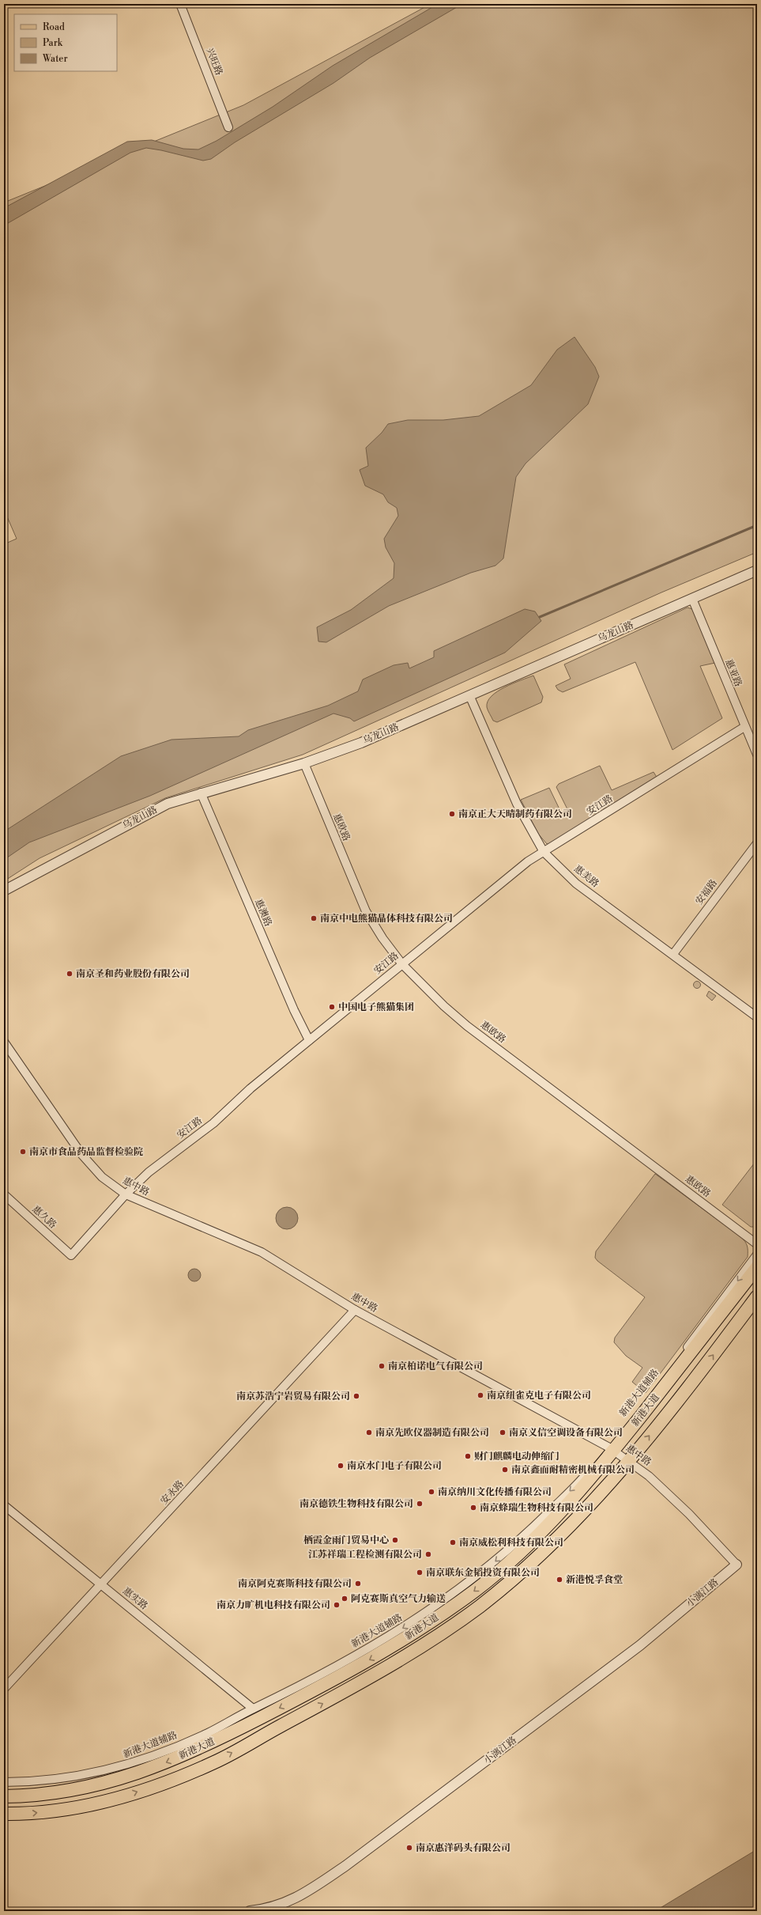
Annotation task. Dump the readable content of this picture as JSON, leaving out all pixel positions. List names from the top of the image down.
{
  "streets": {
    "main road": ["新港大道"],
    "street": [
      "兴旺路",
      "乌龙山路",
      "惠亚路",
      "安江路",
      "惠欧路",
      "惠美路",
      "安福路",
      "惠澳路",
      "惠中路",
      "惠久路",
      "新港大道辅路",
      "安永路",
      "小漓江路",
      "惠实路"
    ]
  },
  "crossings": [
    ["乌龙山路", "惠亚路"],
    ["乌龙山路", "惠欧路"],
    ["乌龙山路", "惠美路"],
    ["乌龙山路", "惠澳路"],
    ["惠亚路", "安江路"],
    ["安江路", "惠欧路"],
    ["安江路", "惠美路"],
    ["安江路", "惠澳路"],
    ["安江路", "惠中路"],
    ["安江路", "惠久路"],
    ["惠美路", "安福路"],
    ["惠中路", "新港大道辅路"],
    ["惠中路", "新港大道"],
    ["惠中路", "安永路"],
    ["惠中路", "小漓江路"],
    ["新港大道辅路", "新港大道"],
    ["新港大道辅路", "惠实路"],
    ["安永路", "惠实路"]
  ],
  "one_way": ["新港大道辅路"],
  "places": [
    "南京正大天晴制药有限公司",
    "南京中电熊猫晶体科技有限公司",
    "南京圣和药业股份有限公司",
    "中国电子熊猫集团",
    "南京市食品药品监督检验院",
    "南京柏诺电气有限公司",
    "南京纽雀克电子有限公司",
    "南京苏浩宁岩贸易有限公司",
    "南京先欧仪器制造有限公司",
    "南京义信空调设备有限公司",
    "财门麒麟电动伸缩门",
    "南京水门电子有限公司",
    "南京鑫而耐精密机械有限公司",
    "南京纳川文化传播有限公司",
    "南京德铁生物科技有限公司",
    "南京蜂瑞生物科技有限公司",
    "栖霞金雨门贸易中心",
    "南京威松利科技有限公司",
    "江苏祥瑞工程检测有限公司",
    "南京联东金韬投资有限公司",
    "新港悦孚食堂",
    "南京阿克赛斯科技有限公司",
    "阿克赛斯真空气力输送",
    "南京力旷机电科技有限公司",
    "南京惠洋码头有限公司"
  ],
  "legend": ["Road", "Park", "Water"]
}
